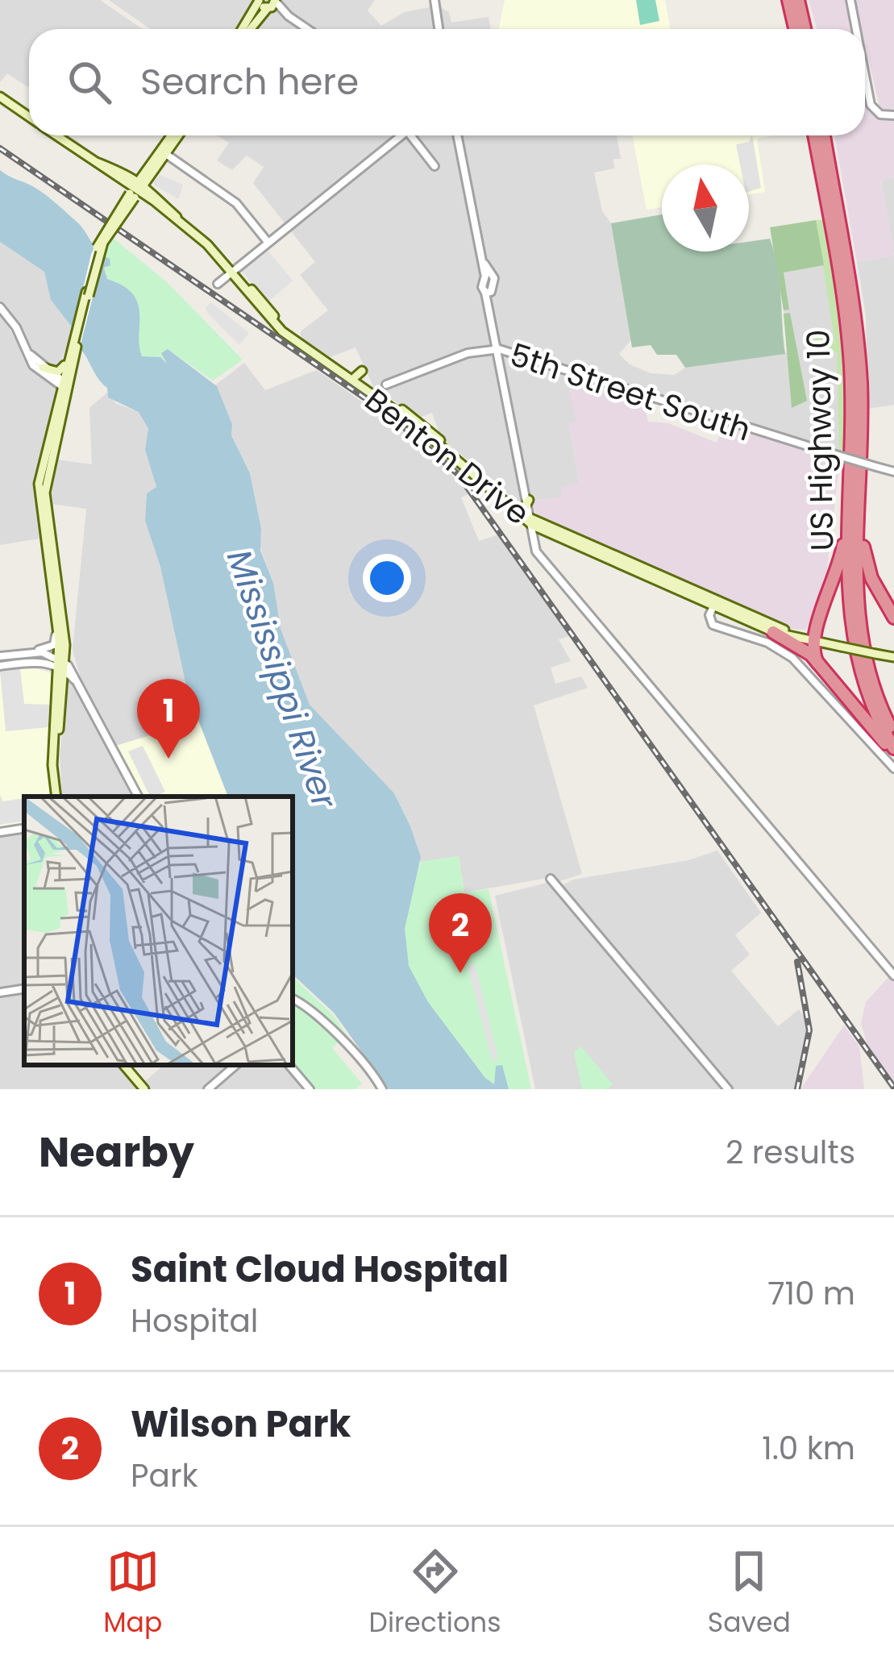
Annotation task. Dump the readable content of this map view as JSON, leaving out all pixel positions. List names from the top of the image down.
{
  "streets": {
    "highway": ["US Highway 10"],
    "main road": ["Benton Drive"],
    "street": ["5th Street South"]
  },
  "water": ["Mississippi River"],
  "north": "top",
  "page": {
    "search": "Search here",
    "pins": ["1", "2"],
    "heading": ["Nearby", "2 results"],
    "list": [
      {
        "mark": "1",
        "name": "Saint Cloud Hospital",
        "note": "Hospital",
        "value": "710 m"
      },
      {
        "mark": "2",
        "name": "Wilson Park",
        "note": "Park",
        "value": "1.0 km"
      }
    ],
    "nav": ["Map", "Directions", "Saved"]
  }
}
